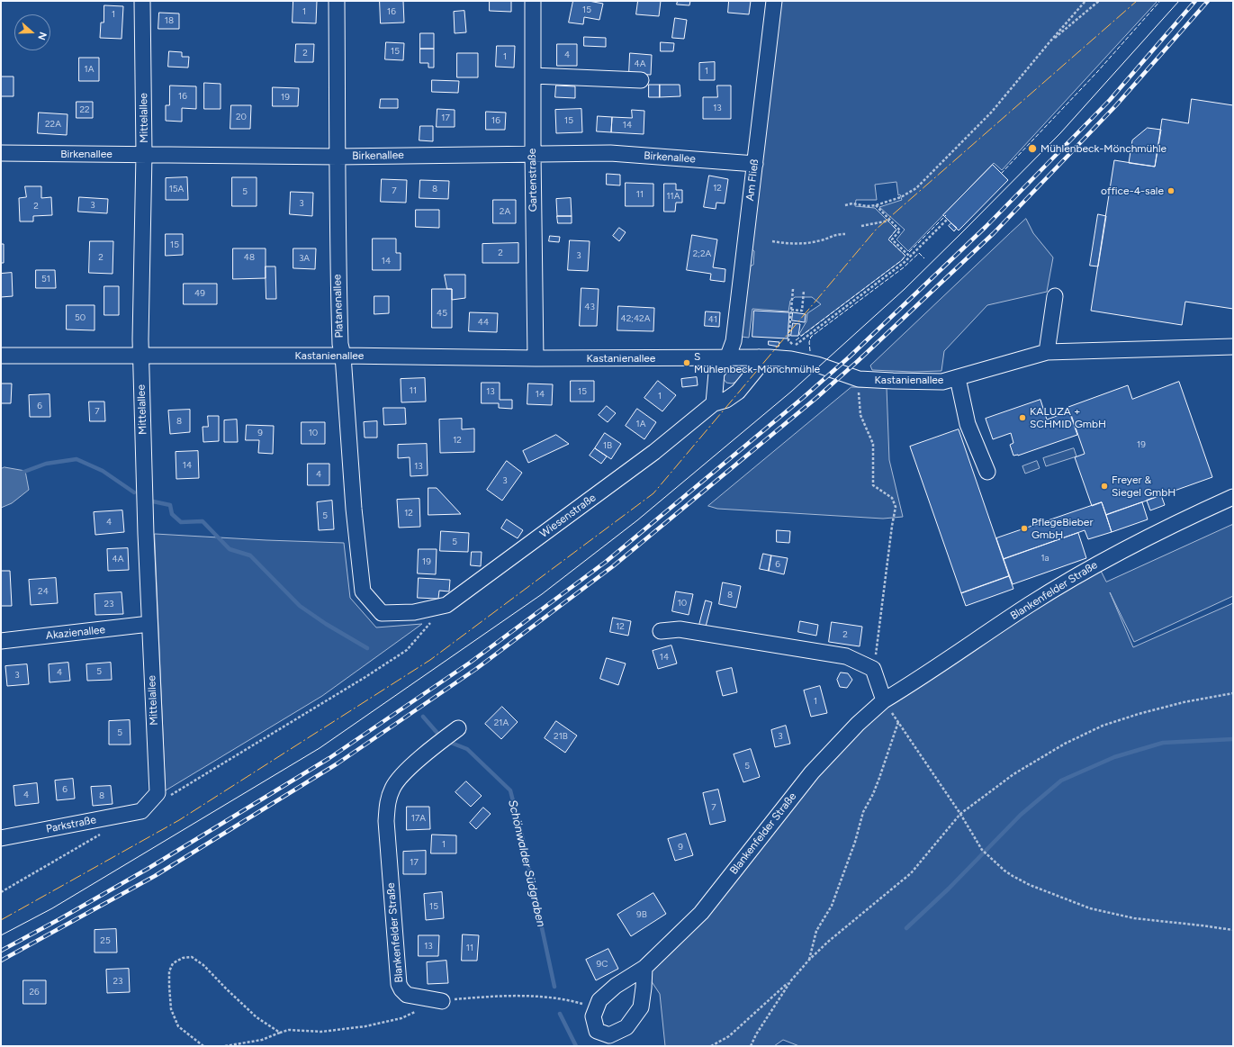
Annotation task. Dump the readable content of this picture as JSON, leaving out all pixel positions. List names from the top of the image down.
{
  "streets": {
    "street": [
      "Mittelallee",
      "Birkenallee",
      "Gartenstraße",
      "Am Fließ",
      "Platanenallee",
      "Kastanienallee",
      "Wiesenstraße",
      "Blankenfelder Straße",
      "Akazienallee",
      "Parkstraße"
    ]
  },
  "crossings": [
    ["Mittelallee", "Birkenallee"],
    ["Mittelallee", "Kastanienallee"],
    ["Mittelallee", "Akazienallee"],
    ["Mittelallee", "Parkstraße"],
    ["Birkenallee", "Gartenstraße"],
    ["Birkenallee", "Am Fließ"],
    ["Birkenallee", "Platanenallee"],
    ["Gartenstraße", "Kastanienallee"],
    ["Am Fließ", "Kastanienallee"],
    ["Platanenallee", "Kastanienallee"],
    ["Platanenallee", "Wiesenstraße"],
    ["Kastanienallee", "Wiesenstraße"]
  ],
  "water": ["Schönwalder Südgraben"],
  "places": [
    "Mühlenbeck-Mönchmühle",
    "office-4-sale",
    "S Mühlenbeck-Mönchmühle",
    "KALUZA + SCHMID GmbH",
    "Freyer & Siegel GmbH",
    "PflegeBieber GmbH"
  ],
  "house_numbers": [
    "15",
    "1",
    "16",
    "1",
    "18",
    "15",
    "2",
    "4",
    "1",
    "4A",
    "1A",
    "1",
    "16",
    "19",
    "13",
    "22",
    "20",
    "17",
    "16",
    "15",
    "22A",
    "14",
    "12",
    "15A",
    "8",
    "7",
    "5",
    "11",
    "11A",
    "3",
    "3",
    "2",
    "2A",
    "15",
    "2",
    "2;2A",
    "3",
    "2",
    "48",
    "3A",
    "14",
    "51",
    "49",
    "43",
    "45",
    "50",
    "42;42A",
    "41",
    "44",
    "11",
    "13",
    "15",
    "14",
    "1",
    "6",
    "7",
    "8",
    "1A",
    "9",
    "10",
    "12",
    "19",
    "1B",
    "14",
    "13",
    "4",
    "3",
    "12",
    "5",
    "4",
    "5",
    "1a",
    "4A",
    "19",
    "6",
    "24",
    "8",
    "10",
    "23",
    "12",
    "2",
    "14",
    "5",
    "4",
    "3",
    "1",
    "21A",
    "5",
    "21B",
    "3",
    "5",
    "6",
    "4",
    "8",
    "7",
    "17A",
    "1",
    "9",
    "17",
    "15",
    "9B",
    "25",
    "13",
    "11",
    "9C",
    "23",
    "26"
  ],
  "north": "right"
}
